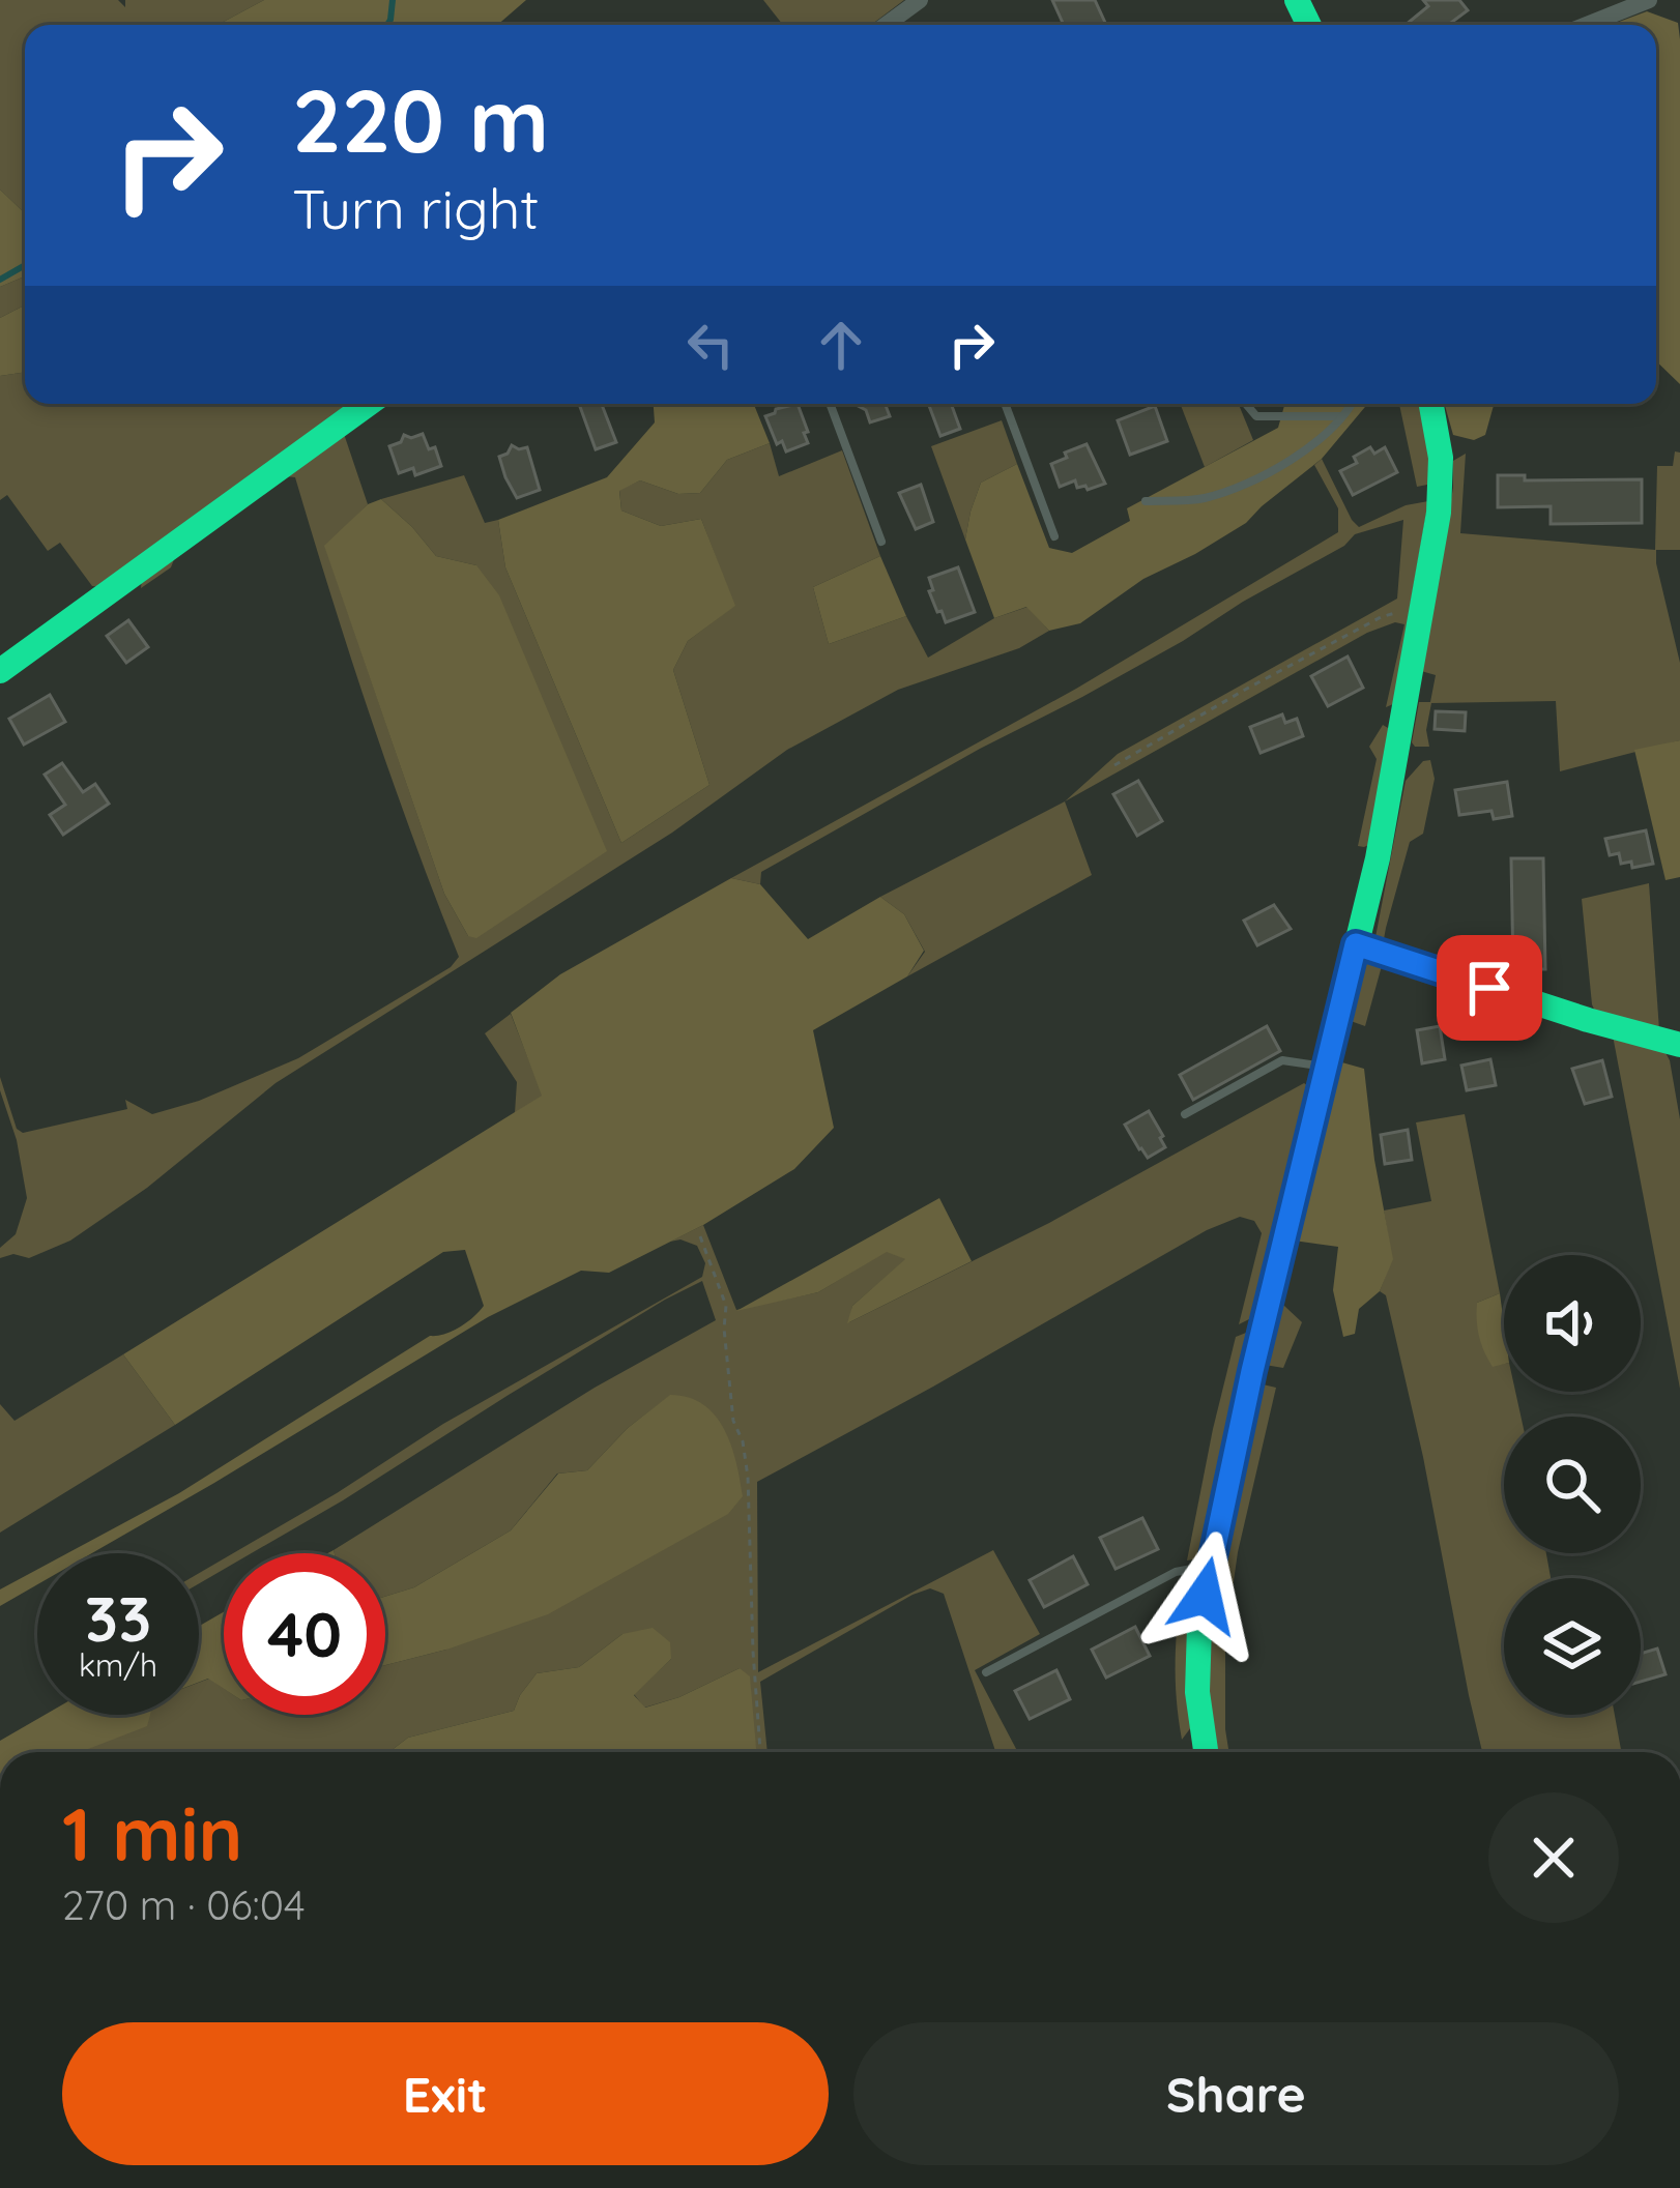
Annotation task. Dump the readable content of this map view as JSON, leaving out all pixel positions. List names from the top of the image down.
{
  "page": {
    "turn": ["220 m", "Turn right"],
    "speed": "33 km/h",
    "limit": "40",
    "heading": ["1 min", "270 m · 06:04"],
    "buttons": ["Exit", "Share"]
  }
}
